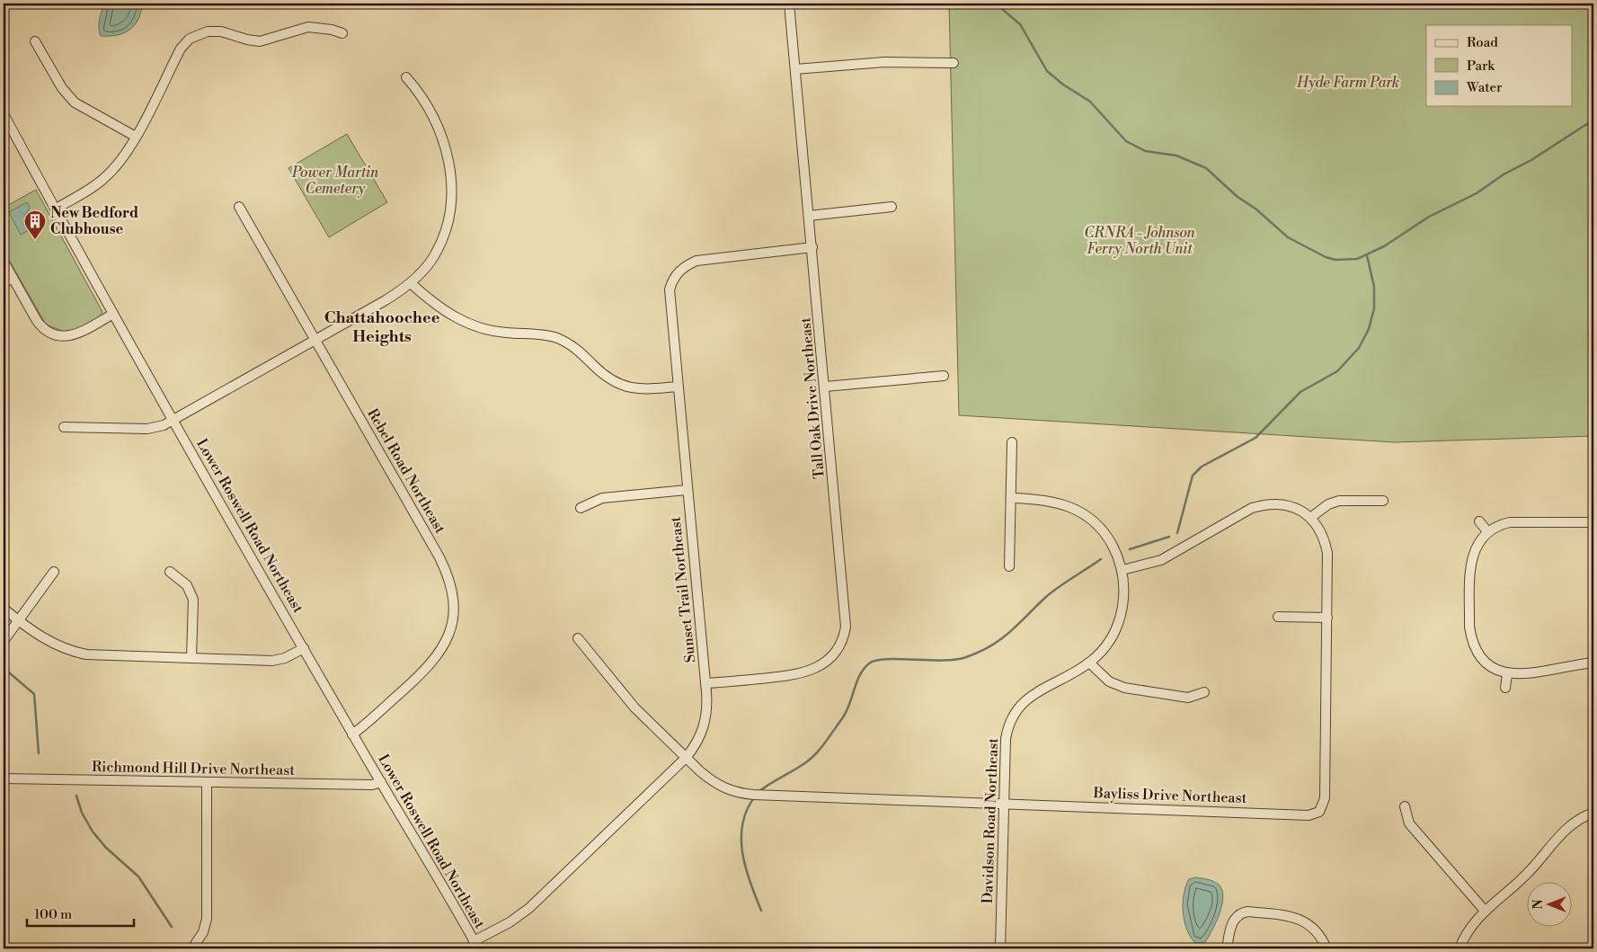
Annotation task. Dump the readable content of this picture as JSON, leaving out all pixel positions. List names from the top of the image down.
{
  "streets": {
    "street": [
      "Tall Oak Drive Northeast",
      "Rebel Road Northeast",
      "Lower Roswell Road Northeast",
      "Sunset Trail Northeast",
      "Richmond Hill Drive Northeast",
      "Bayliss Drive Northeast",
      "Davidson Road Northeast"
    ]
  },
  "crossings": [
    ["Tall Oak Drive Northeast", "Sunset Trail Northeast"],
    ["Rebel Road Northeast", "Lower Roswell Road Northeast"],
    ["Lower Roswell Road Northeast", "Sunset Trail Northeast"],
    ["Lower Roswell Road Northeast", "Richmond Hill Drive Northeast"],
    ["Sunset Trail Northeast", "Bayliss Drive Northeast"],
    ["Bayliss Drive Northeast", "Davidson Road Northeast"]
  ],
  "districts": ["Chattahoochee Heights"],
  "parks": ["Hyde Farm Park", "Power Martin Cemetery", "CRNRA - Johnson Ferry North Unit"],
  "places": {
    "building": ["New Bedford Clubhouse"]
  },
  "legend": ["Road", "Park", "Water"],
  "scale_bar": "100 m",
  "north": "left"
}
